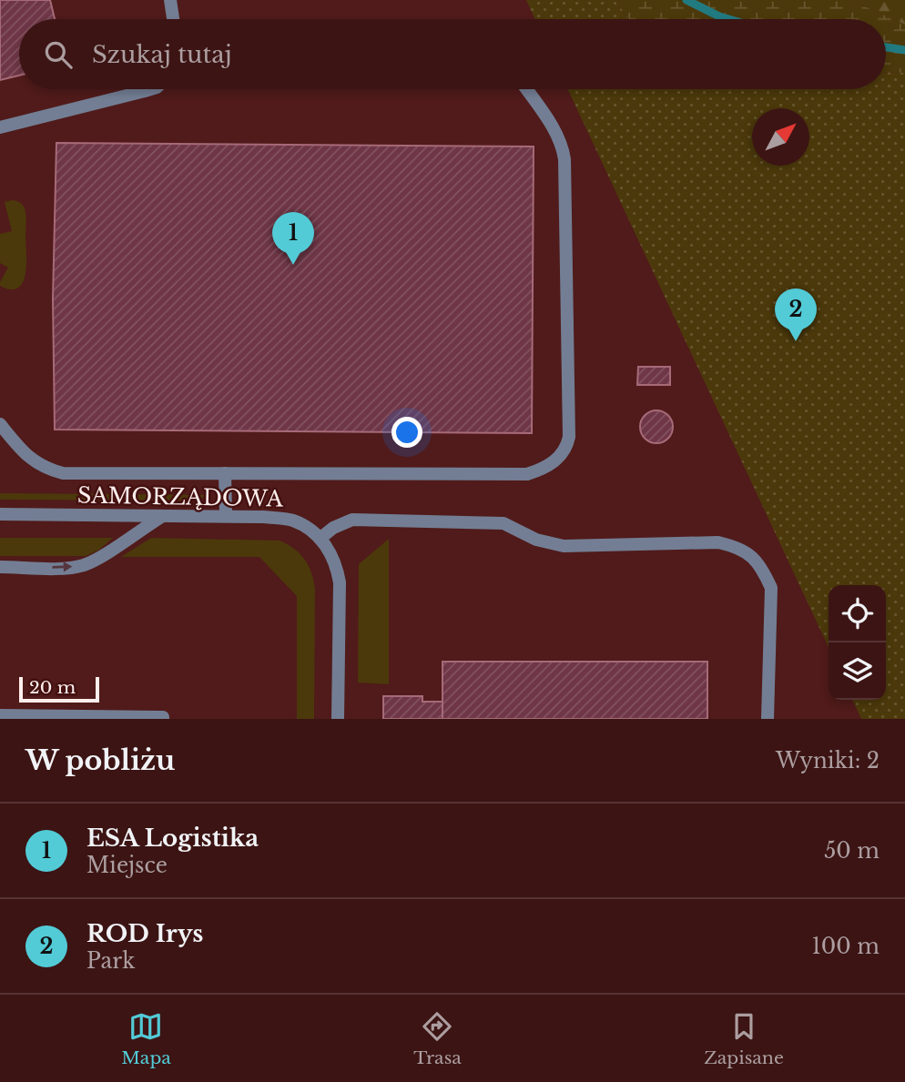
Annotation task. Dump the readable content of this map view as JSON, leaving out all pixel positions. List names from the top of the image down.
{
  "streets": {
    "street": ["SAMORZĄDOWA"]
  },
  "scale_bar": "20 m",
  "north": "top right",
  "page": {
    "search": "Szukaj tutaj",
    "pins": ["1", "2"],
    "scale": "20 m",
    "heading": ["W pobliżu", "Wyniki: 2"],
    "list": [
      {
        "mark": "1",
        "name": "ESA Logistika",
        "note": "Miejsce",
        "value": "50 m"
      },
      {
        "mark": "2",
        "name": "ROD Irys",
        "note": "Park",
        "value": "100 m"
      }
    ],
    "nav": ["Mapa", "Trasa", "Zapisane"]
  }
}
